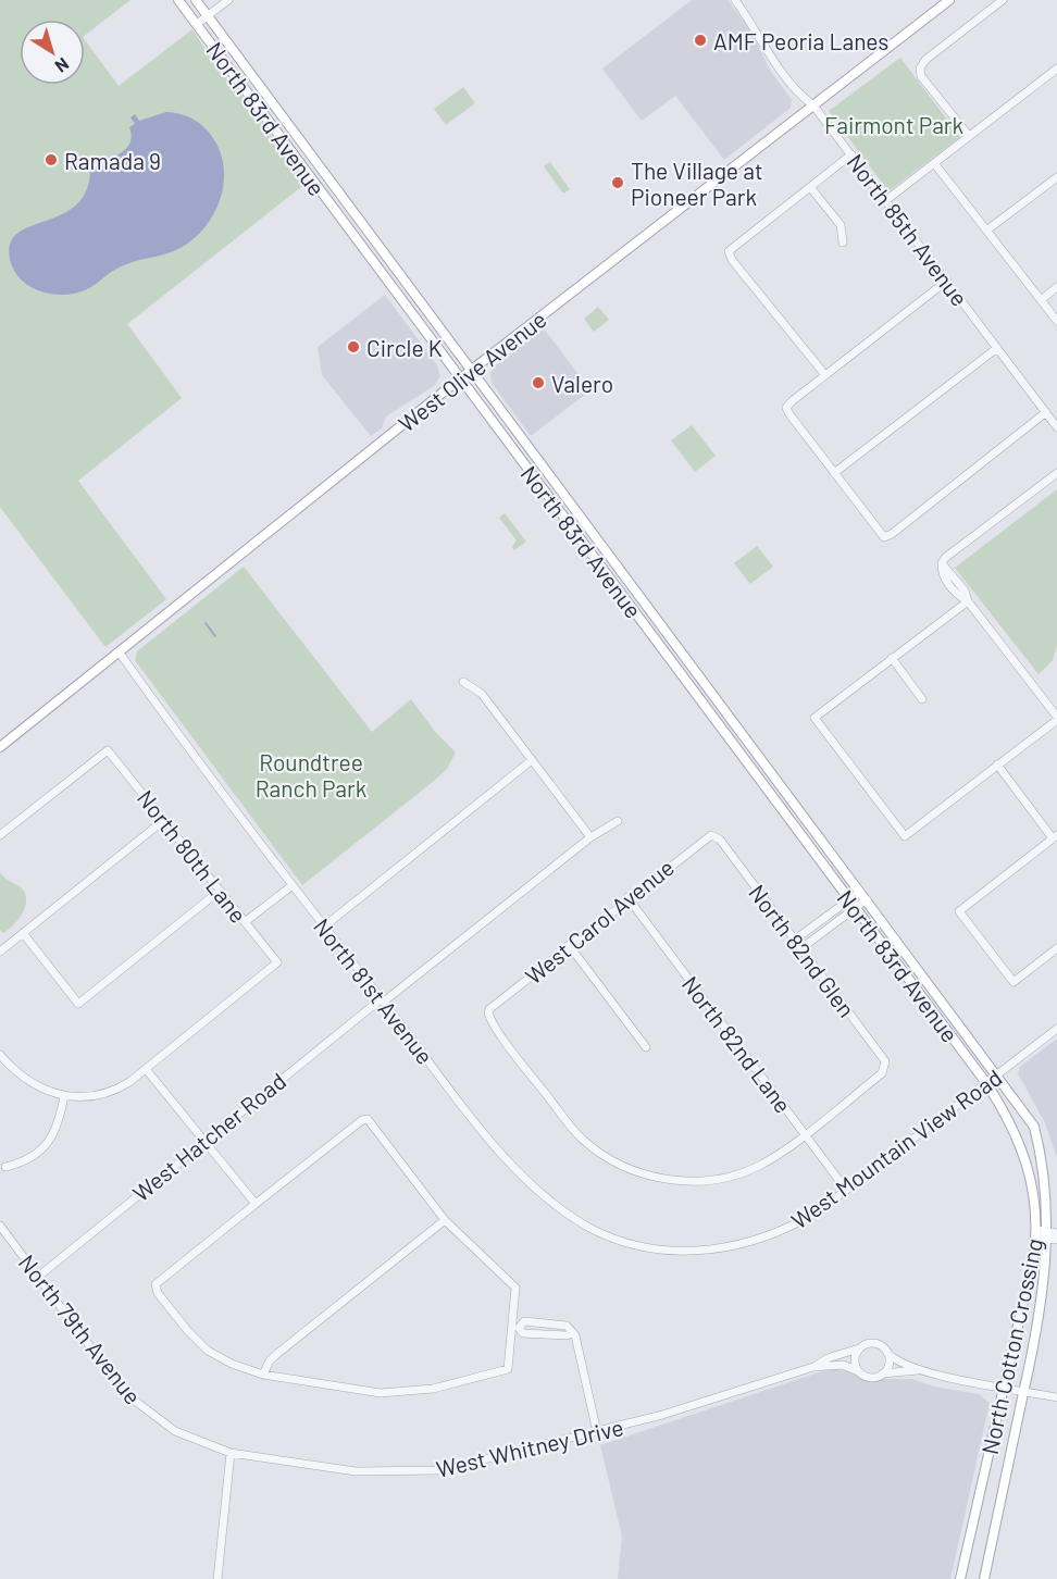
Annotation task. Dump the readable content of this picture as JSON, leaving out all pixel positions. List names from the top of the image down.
{
  "streets": {
    "main road": ["North 83rd Avenue", "West Olive Avenue", "North Cotton Crossing"],
    "street": [
      "North 85th Avenue",
      "North 80th Lane",
      "West Carol Avenue",
      "North 82nd Glen",
      "North 81st Avenue",
      "North 82nd Lane",
      "West Hatcher Road",
      "West Mountain View Road",
      "North 79th Avenue",
      "West Whitney Drive"
    ]
  },
  "crossings": [
    ["North 83rd Avenue", "West Olive Avenue"],
    ["North 83rd Avenue", "West Mountain View Road"],
    ["North 83rd Avenue", "North Cotton Crossing"],
    ["North 85th Avenue", "West Olive Avenue"],
    ["West Olive Avenue", "North 81st Avenue"],
    ["West Carol Avenue", "North 82nd Glen"],
    ["West Carol Avenue", "North 82nd Lane"],
    ["North 82nd Glen", "North 82nd Lane"],
    ["North 81st Avenue", "West Hatcher Road"],
    ["North 81st Avenue", "West Mountain View Road"],
    ["North 82nd Lane", "West Mountain View Road"],
    ["West Hatcher Road", "North 79th Avenue"],
    ["West Mountain View Road", "North Cotton Crossing"],
    ["North 79th Avenue", "West Whitney Drive"],
    ["North Cotton Crossing", "West Whitney Drive"]
  ],
  "parks": ["Fairmont Park", "Roundtree Ranch Park"],
  "places": [
    "AMF Peoria Lanes",
    "Ramada 9",
    "The Village at Pioneer Park",
    "Circle K",
    "Valero"
  ],
  "north": "bottom right"
}
